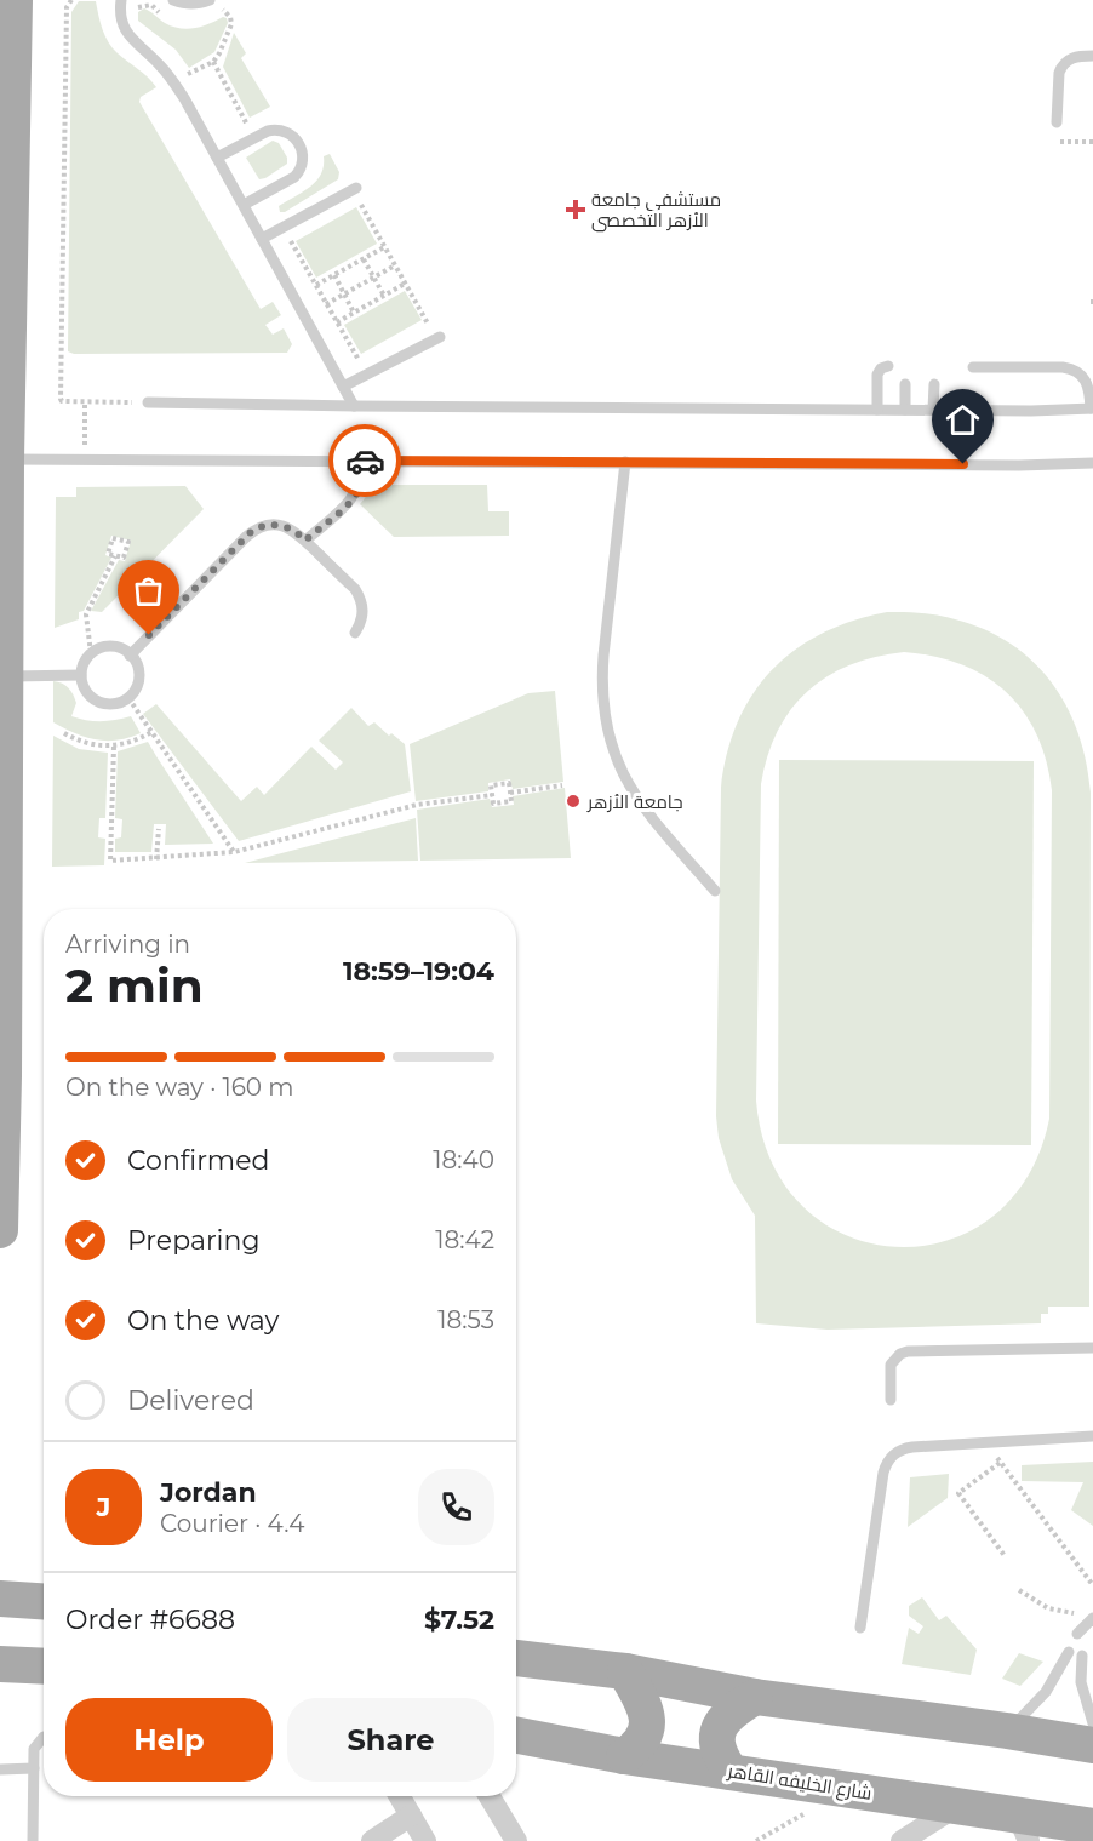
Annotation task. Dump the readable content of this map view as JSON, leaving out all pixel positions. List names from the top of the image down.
{
  "streets": {
    "main road": ["شارع الخليفه القاهر"]
  },
  "places": {
    "health": ["مستشفى جامعة الأزهر التخصصى"],
    "other": ["جامعة الأزهر"]
  },
  "page": {
    "heading": ["2 min", "Arriving in", "18:59–19:04"],
    "panel": [
      "Jordan",
      "Courier · 4.4",
      "Order #6688",
      "$7.52"
    ],
    "bar": "On the way · 160 m",
    "list": [
      ["Confirmed", "18:40"],
      ["Preparing", "18:42"],
      ["On the way", "18:53"],
      "Delivered"
    ],
    "round": "J",
    "buttons": ["Help", "Share"]
  }
}
